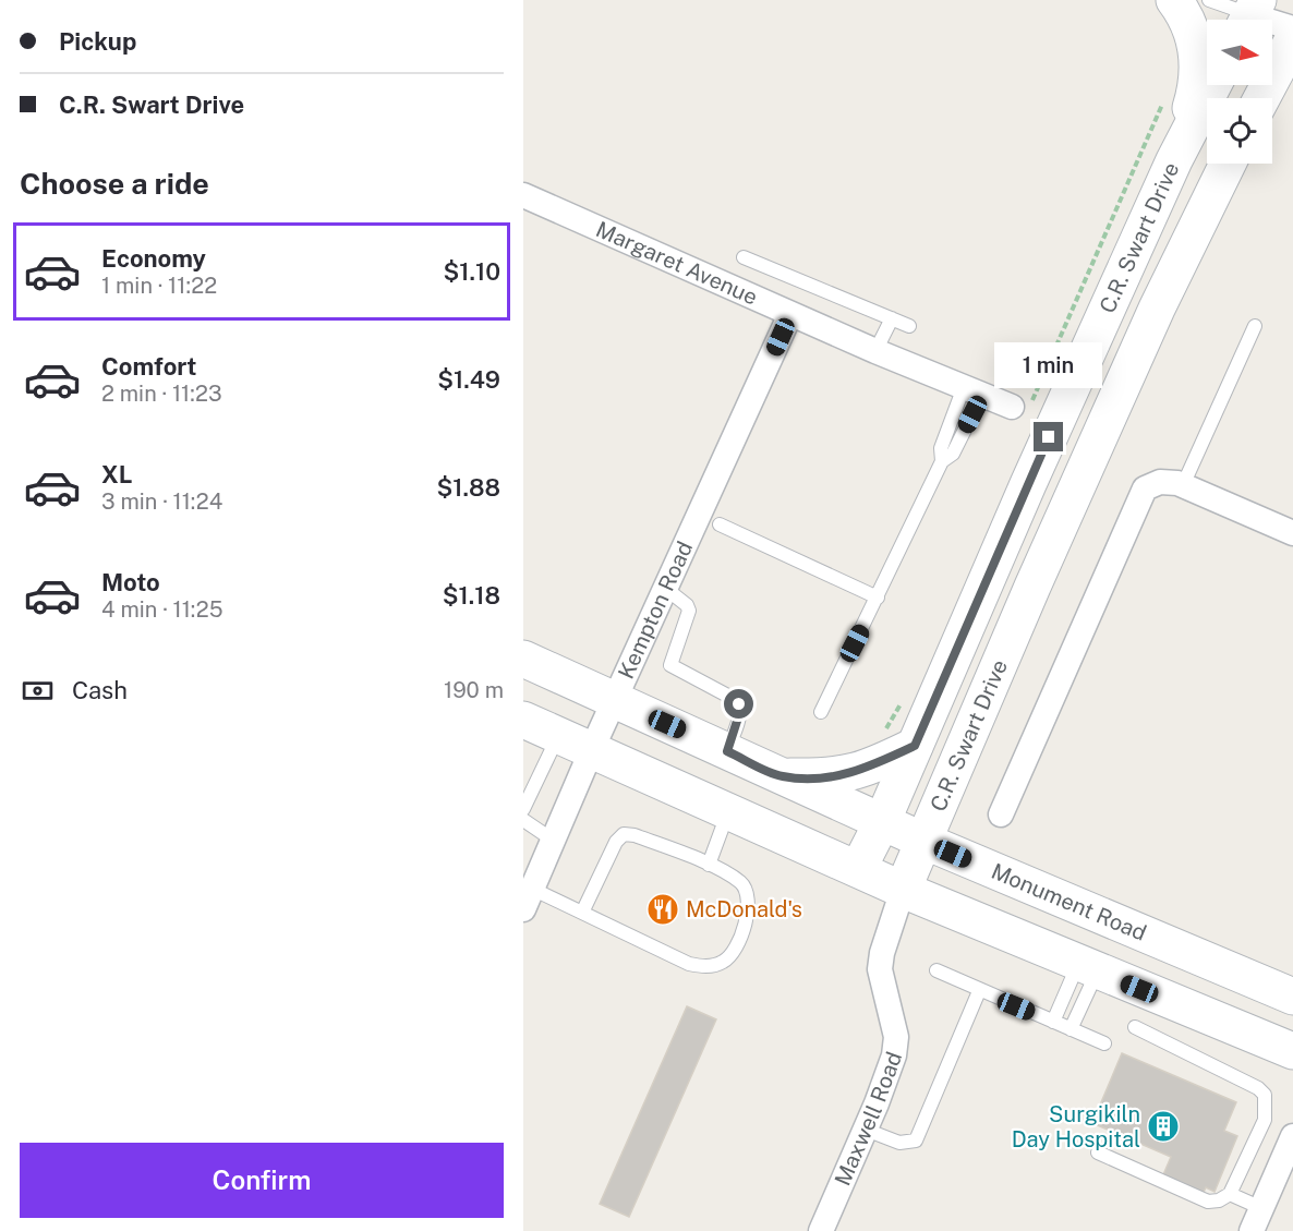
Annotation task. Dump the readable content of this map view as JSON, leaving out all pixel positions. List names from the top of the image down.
{
  "streets": {
    "main road": ["C.R. Swart Drive", "Monument Road"],
    "street": ["Margaret Avenue", "Kempton Road", "Maxwell Road"]
  },
  "crossings": [
    ["C.R. Swart Drive", "Monument Road"],
    ["C.R. Swart Drive", "Maxwell Road"],
    ["Margaret Avenue", "Kempton Road"],
    ["Kempton Road", "Monument Road"]
  ],
  "places": {
    "restaurant": ["McDonald's"],
    "building": ["Surgikiln Day Hospital"]
  },
  "north": "right",
  "page": {
    "banner": ["Pickup", "C.R. Swart Drive"],
    "heading": "Choose a ride",
    "list": [
      {
        "name": "Economy",
        "note": "1 min · 11:22",
        "value": "$1.10"
      },
      {
        "name": "Comfort",
        "note": "2 min · 11:23",
        "value": "$1.49"
      },
      {
        "name": "XL",
        "note": "3 min · 11:24",
        "value": "$1.88"
      },
      {
        "name": "Moto",
        "note": "4 min · 11:25",
        "value": "$1.18"
      }
    ],
    "bubble": "1 min",
    "pay": ["Cash", "190 m"],
    "buttons": "Confirm"
  }
}
